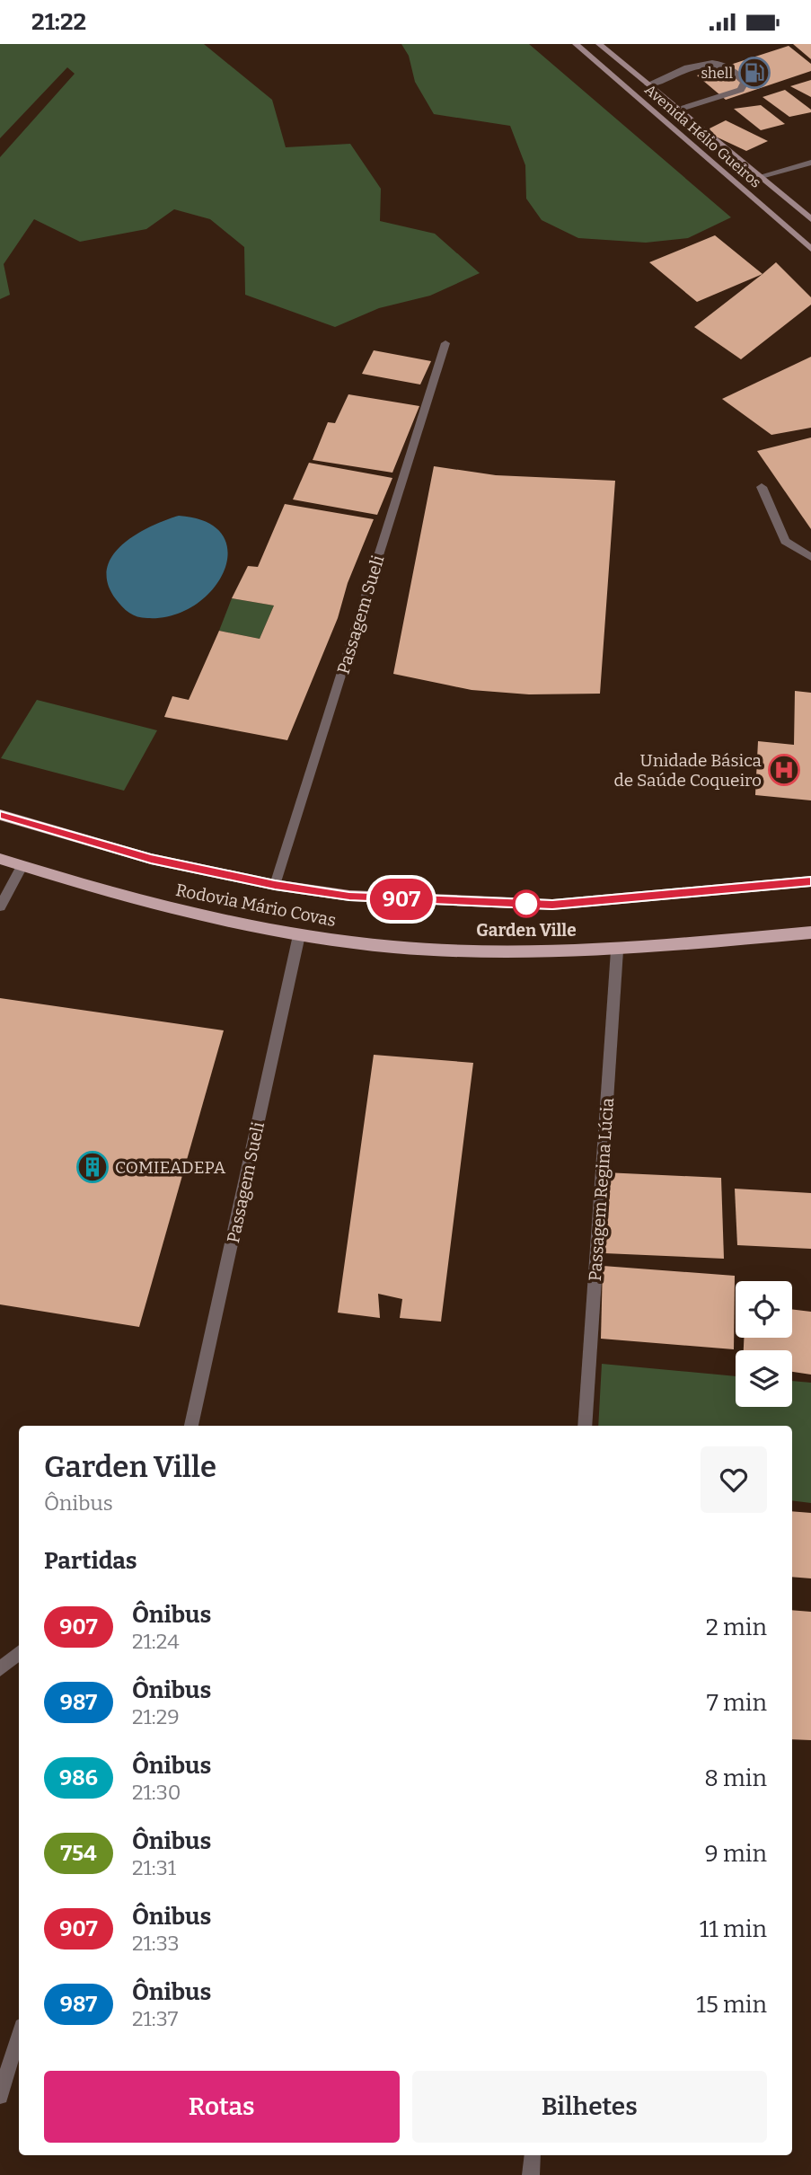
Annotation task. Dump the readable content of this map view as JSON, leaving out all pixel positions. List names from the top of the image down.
{
  "streets": {
    "main road": ["Avenida Hélio Gueiros", "Rodovia Mário Covas"],
    "street": ["Passagem Sueli", "Passagem Regina Lúcia"]
  },
  "crossings": [
    ["Passagem Sueli", "Rodovia Mário Covas"],
    ["Rodovia Mário Covas", "Passagem Regina Lúcia"]
  ],
  "places": {
    "fuel station": ["shell"],
    "hospital": ["Unidade Básica de Saúde Coqueiro"],
    "other": ["Garden Ville"],
    "building": ["COMIEADEPA"]
  },
  "lines": ["bus line 907"],
  "page": {
    "status": "21:22",
    "on_map": "907",
    "heading": [
      ["Garden Ville", "Ônibus"],
      "Partidas"
    ],
    "list": [
      {
        "mark": "907",
        "name": "Ônibus",
        "note": "21:24",
        "value": "2 min"
      },
      {
        "mark": "987",
        "name": "Ônibus",
        "note": "21:29",
        "value": "7 min"
      },
      {
        "mark": "986",
        "name": "Ônibus",
        "note": "21:30",
        "value": "8 min"
      },
      {
        "mark": "754",
        "name": "Ônibus",
        "note": "21:31",
        "value": "9 min"
      },
      {
        "mark": "907",
        "name": "Ônibus",
        "note": "21:33",
        "value": "11 min"
      },
      {
        "mark": "987",
        "name": "Ônibus",
        "note": "21:37",
        "value": "15 min"
      }
    ],
    "buttons": ["Rotas", "Bilhetes"]
  }
}
